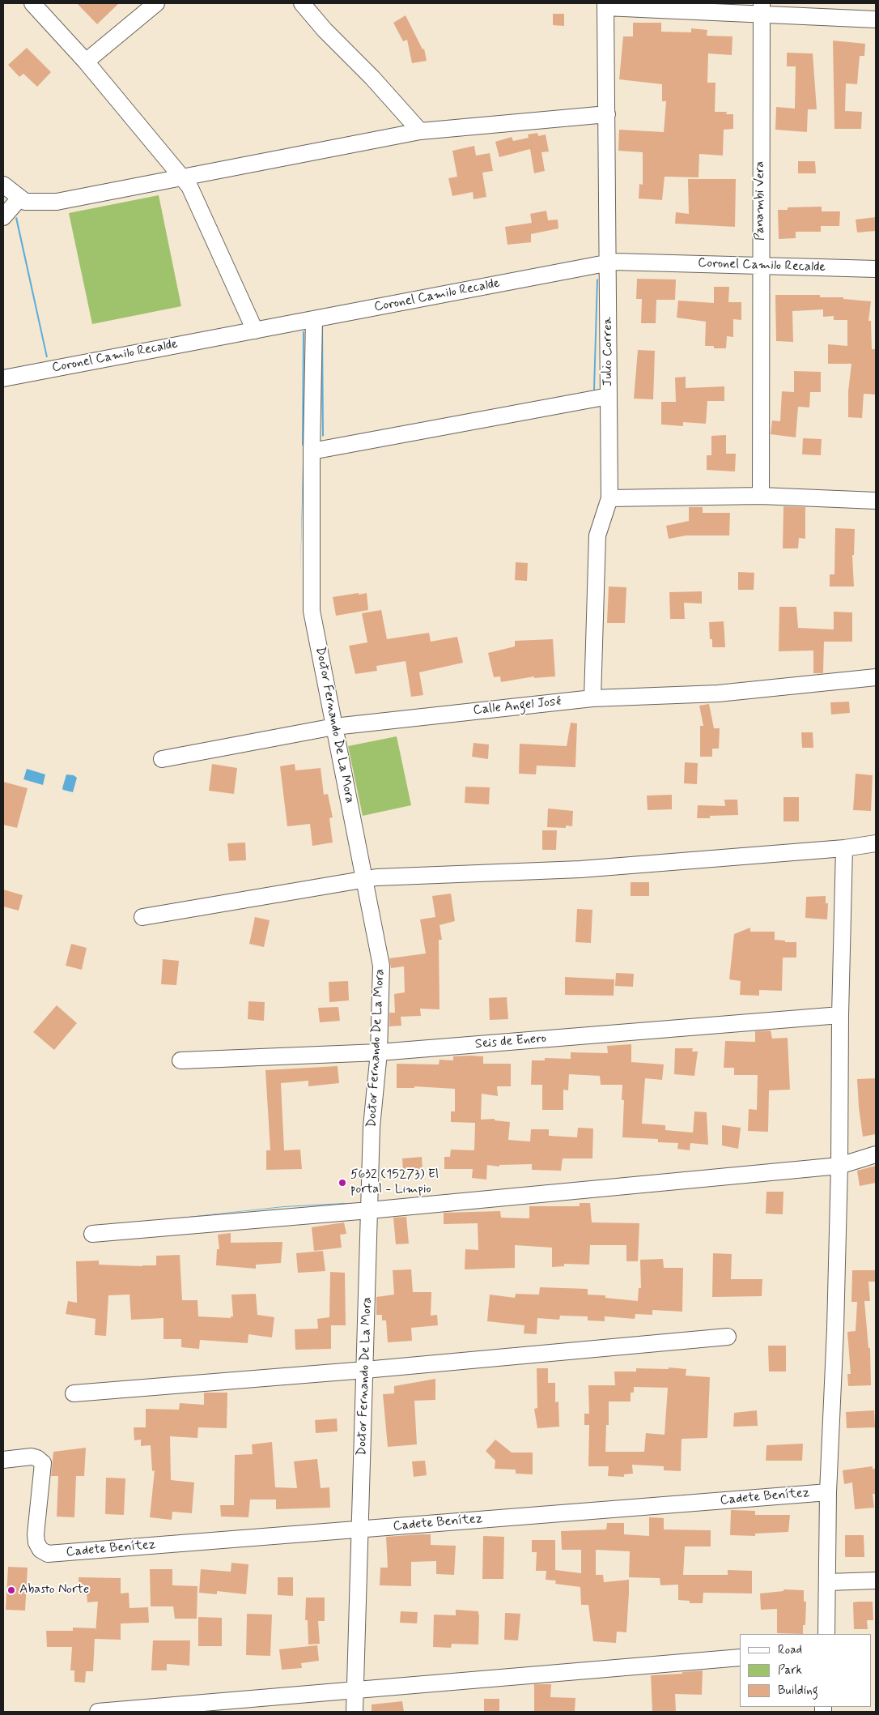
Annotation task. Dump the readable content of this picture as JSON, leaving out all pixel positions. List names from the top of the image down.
{
  "streets": {
    "street": [
      "Panambi Vera",
      "Coronel Camilo Recalde",
      "Julio Correa",
      "Calle Angel José",
      "Doctor Fernando De La Mora",
      "Seis de Enero",
      "Cadete Benítez"
    ]
  },
  "crossings": [
    ["Panambi Vera", "Coronel Camilo Recalde"],
    ["Coronel Camilo Recalde", "Julio Correa"],
    ["Coronel Camilo Recalde", "Doctor Fernando De La Mora"],
    ["Julio Correa", "Calle Angel José"],
    ["Calle Angel José", "Doctor Fernando De La Mora"],
    ["Doctor Fernando De La Mora", "Seis de Enero"],
    ["Doctor Fernando De La Mora", "Cadete Benítez"]
  ],
  "places": ["5632 (15273) El portal - Limpio", "Abasto Norte"],
  "legend": ["Road", "Park", "Building"]
}
